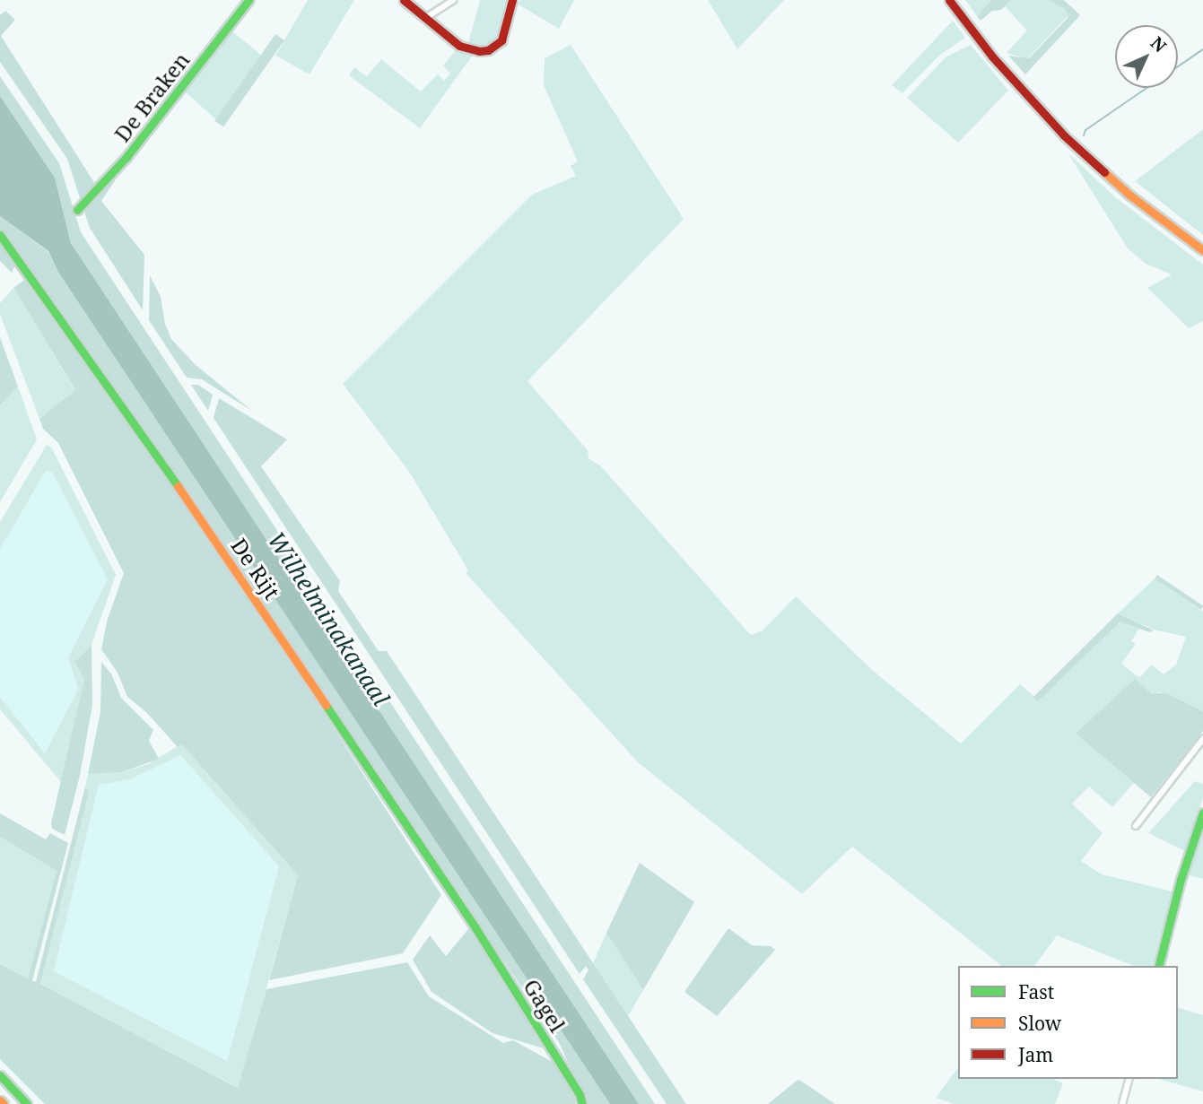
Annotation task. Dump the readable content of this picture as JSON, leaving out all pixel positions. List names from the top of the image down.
{
  "streets": {
    "main road": ["De Braken", "De Rijt", "Gagel"]
  },
  "crossings": [
    ["De Rijt", "Gagel"]
  ],
  "water": ["Wilhelminakanaal"],
  "legend": ["Fast", "Slow", "Jam"],
  "north": "top right"
}
